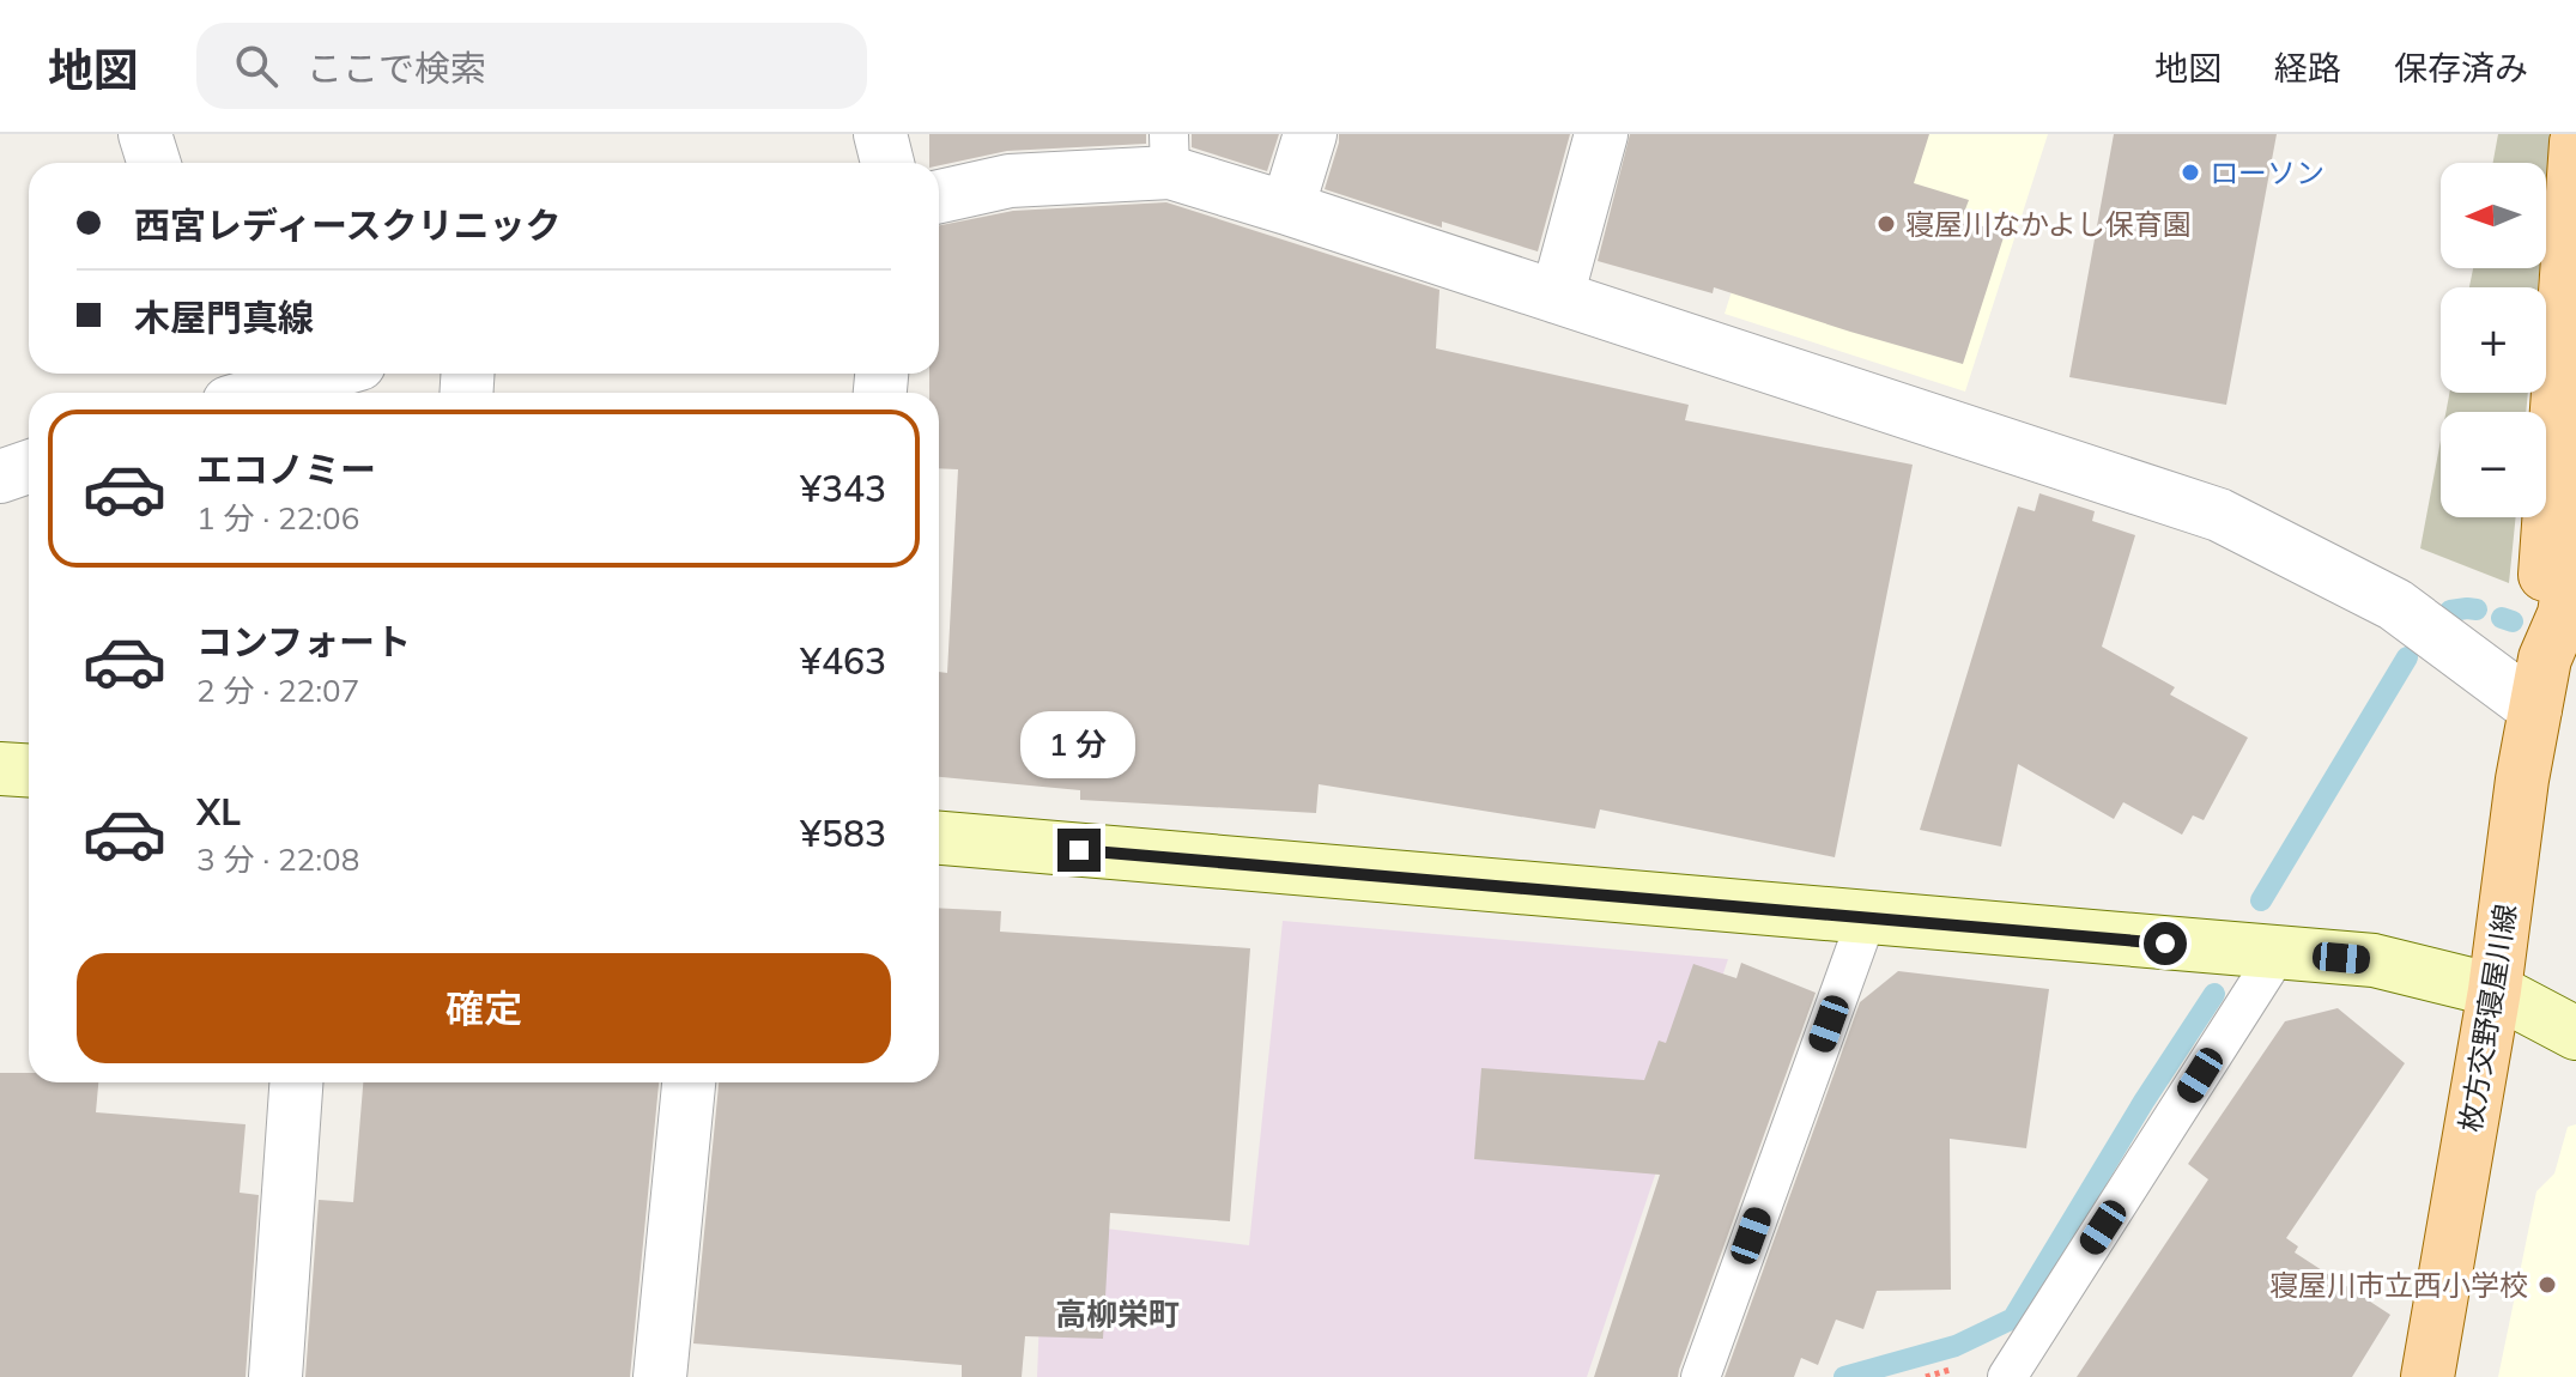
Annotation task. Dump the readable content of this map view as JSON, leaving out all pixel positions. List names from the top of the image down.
{
  "streets": {
    "main road": ["枚方交野寝屋川線"]
  },
  "districts": ["高柳栄町"],
  "places": ["ローソン", "寝屋川なかよし保育園", "寝屋川市立西小学校"],
  "north": "left",
  "page": {
    "header": "地図",
    "search": "ここで検索",
    "nav": ["地図", "経路", "保存済み"],
    "map_buttons": ["+", "−"],
    "banner": ["西宮レディースクリニック", "木屋門真線"],
    "list": [
      {
        "name": "エコノミー",
        "note": "1 分 · 22:06",
        "value": "¥343"
      },
      {
        "name": "コンフォート",
        "note": "2 分 · 22:07",
        "value": "¥463"
      },
      {
        "name": "XL",
        "note": "3 分 · 22:08",
        "value": "¥583"
      }
    ],
    "bubble": "1 分",
    "buttons": "確定"
  }
}
